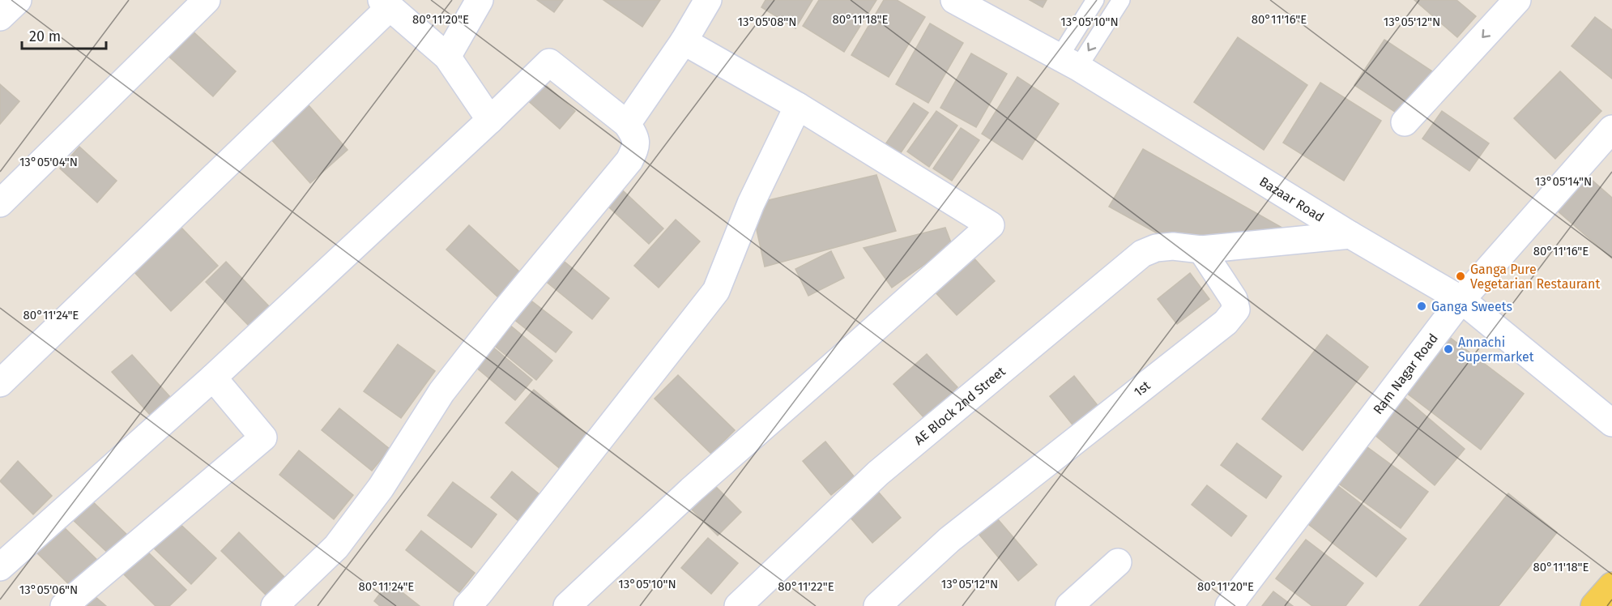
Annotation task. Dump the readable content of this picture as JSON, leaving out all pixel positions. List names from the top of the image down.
{
  "streets": {
    "street": [
      "Bazaar Road",
      "Ram Nagar Road",
      "1st",
      "AE Block 2nd Street"
    ]
  },
  "crossings": [
    ["Bazaar Road", "Ram Nagar Road"],
    ["1st", "AE Block 2nd Street"]
  ],
  "places": ["Ganga Pure Vegetarian Restaurant", "Ganga Sweets", "Annachi Supermarket"],
  "scale_bar": "20 m",
  "coordinates": [
    "80°11'20\"E",
    "80°11'18\"E",
    "80°11'16\"E",
    "13°05'08\"N",
    "13°05'10\"N",
    "13°05'12\"N",
    "13°05'04\"N",
    "13°05'14\"N",
    "80°11'24\"E",
    "80°11'22\"E",
    "13°05'06\"N"
  ]
}
